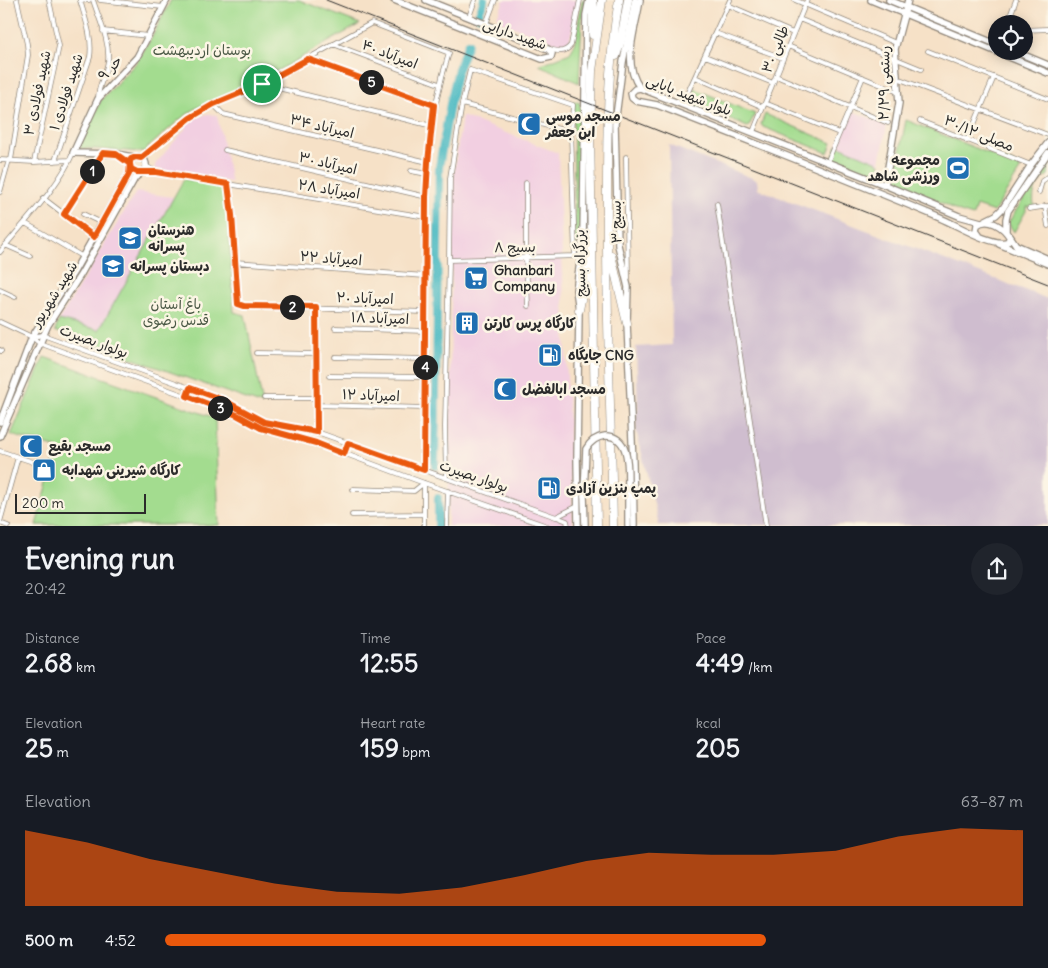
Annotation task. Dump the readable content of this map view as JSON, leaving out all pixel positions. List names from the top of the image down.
{
  "streets": {
    "highway": ["بزرگراه بسیج"],
    "street": [
      "شهید دارایی",
      "طالبی ۳۰",
      "امیرآباد ۴۰",
      "حر ۹",
      "رستمی ۲/۲۹",
      "شهید فولادی ۱",
      "شهید فولادی ۳",
      "بلوار شهید بابایی",
      "امیرآباد ۳۴",
      "مصلی ۳۰/۱۲",
      "امیرآباد ۳۰",
      "امیرآباد ۲۸",
      "بسیج ۳",
      "بسیج ۸",
      "امیرآباد ۲۲",
      "شهید شهریور",
      "امیرآباد ۲۰",
      "امیرآباد ۱۸",
      "بولوار بصیرت",
      "امیرآباد ۱۲"
    ]
  },
  "crossings": [
    ["طالبی ۳۰", "بلوار شهید بابایی"],
    ["رستمی ۲/۲۹", "بلوار شهید بابایی"],
    ["امیرآباد ۲۲", "امیرآباد ۲۰"],
    ["شهید شهریور", "بولوار بصیرت"]
  ],
  "parks": ["بوستان اردیبهشت", "باغ آستان قدس رضوی"],
  "places": {
    "mosque": ["مسجد موسی ابن جعفر", "مسجد ابالفضل", "مسجد بقیع"],
    "sports": ["مجموعه ورزشی شاهد"],
    "school or university": ["هنرستان پسرانه", "دبستان پسرانه"],
    "supermarket": ["Ghanbari Company"],
    "building": ["کارگاه پرس کارتن"],
    "fuel station": ["جایگاه CNG", "پمپ بنزین آزادی"],
    "shop": ["کارگاه شیرینی شهدابه"]
  },
  "scale_bar": "200 m",
  "page": {
    "pins": [
      "5",
      "1",
      "2",
      "4",
      "3"
    ],
    "scale": "200 m",
    "heading": ["Evening run", "20:42"],
    "stats": [
      ["Distance", "2.68 km"],
      ["Time", "12:55"],
      ["Pace", "4:49 /km"],
      ["Elevation", "25 m"],
      ["Heart rate", "159 bpm"],
      ["kcal", "205"]
    ],
    "chart": ["Elevation", "63–87 m"],
    "list": [
      {
        "name": "500 m",
        "note": "4:52"
      }
    ]
  }
}
